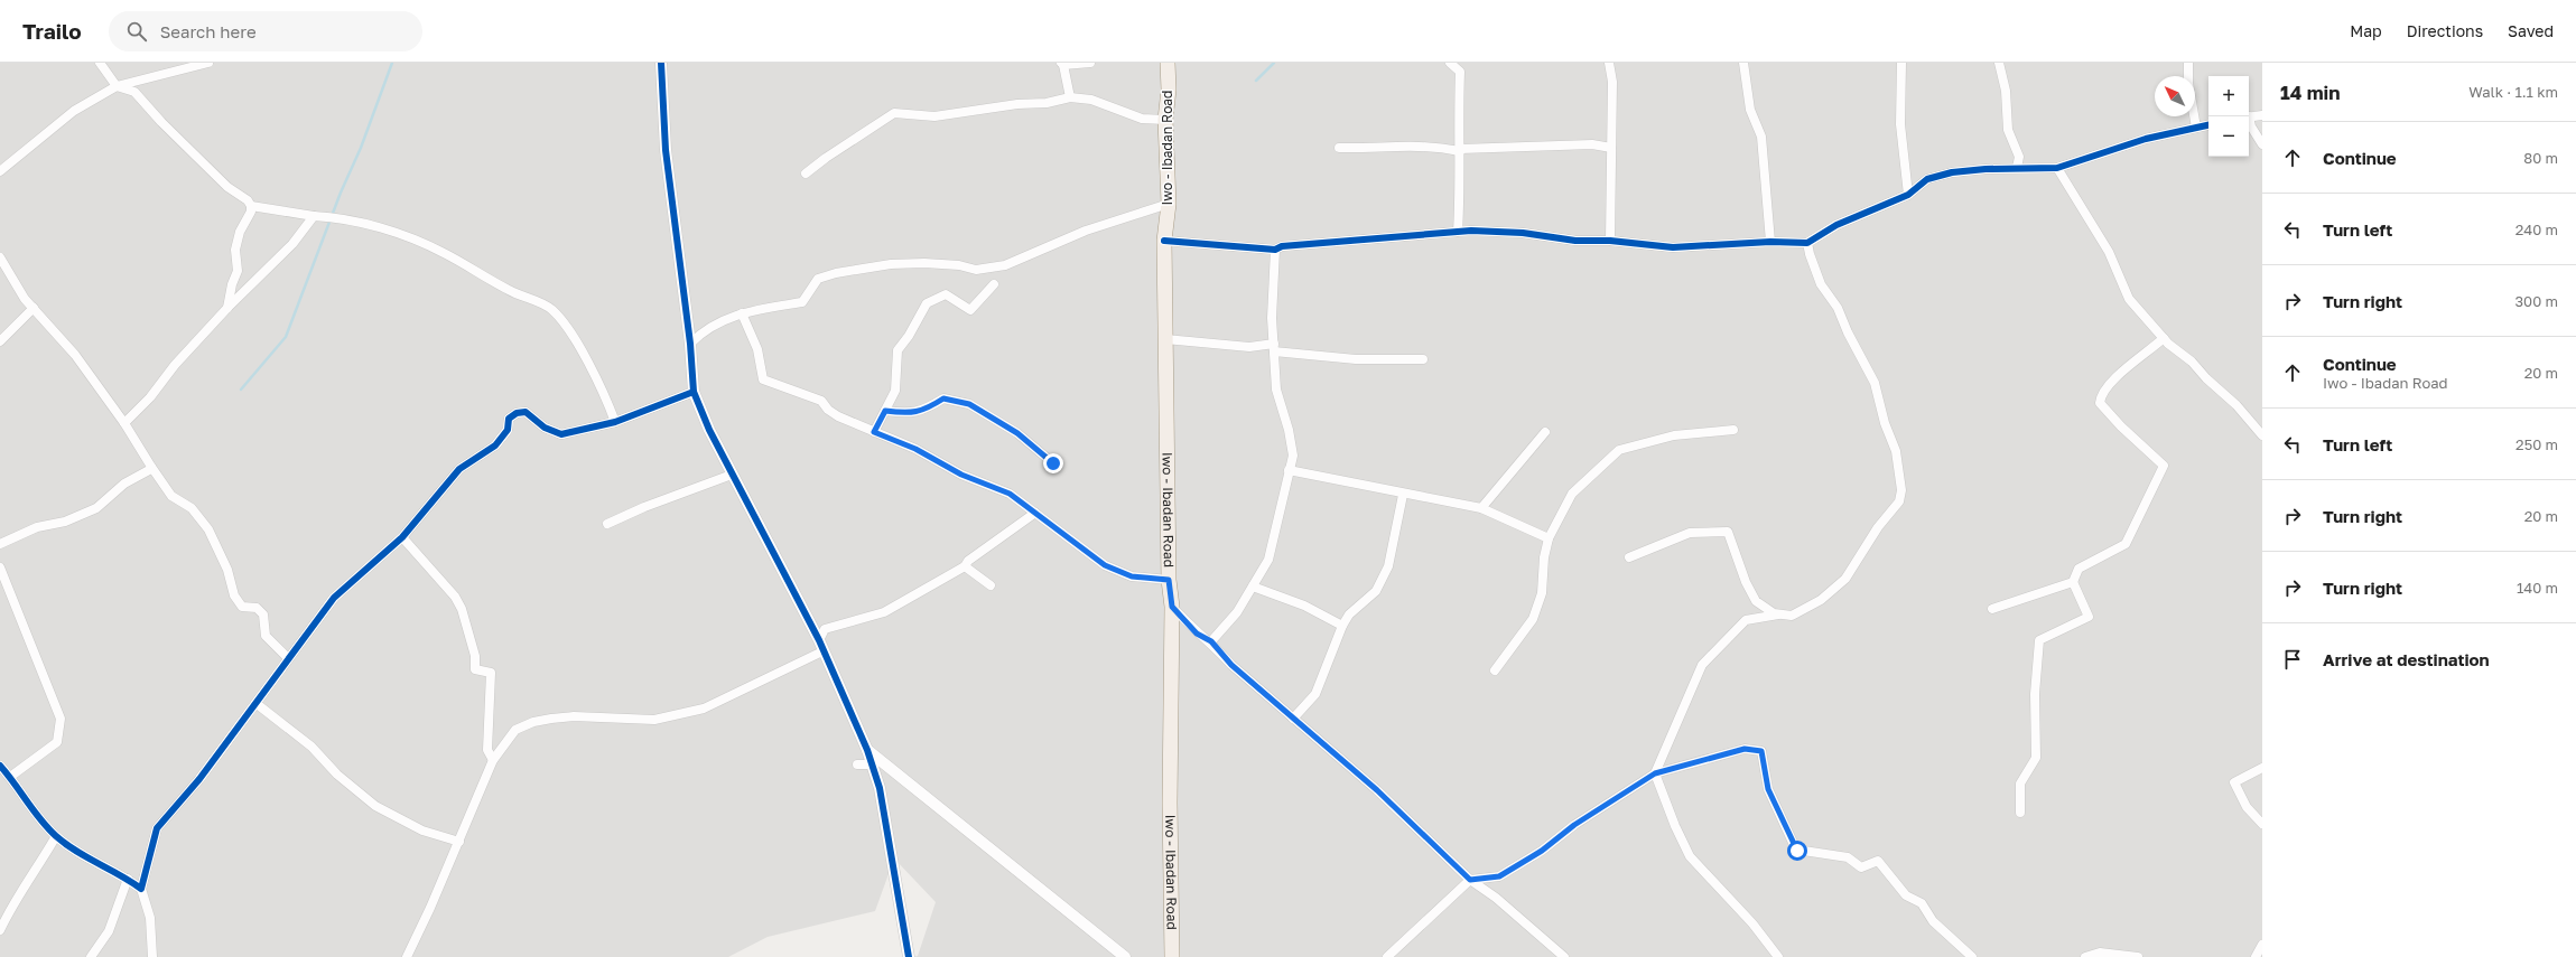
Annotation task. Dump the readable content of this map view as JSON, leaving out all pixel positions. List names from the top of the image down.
{
  "streets": {
    "main road": ["Iwo - Ibadan Road"]
  },
  "north": "top left",
  "page": {
    "header": "Trailo",
    "search": "Search here",
    "nav": ["Map", "Directions", "Saved"],
    "heading": ["14 min", "Walk · 1.1 km"],
    "map_buttons": ["+", "−"],
    "list": [
      ["Continue", "80 m"],
      ["Turn left", "240 m"],
      ["Turn right", "300 m"],
      ["Continue", "Iwo - Ibadan Road", "20 m"],
      ["Turn left", "250 m"],
      ["Turn right", "20 m"],
      ["Turn right", "140 m"],
      "Arrive at destination"
    ]
  }
}
